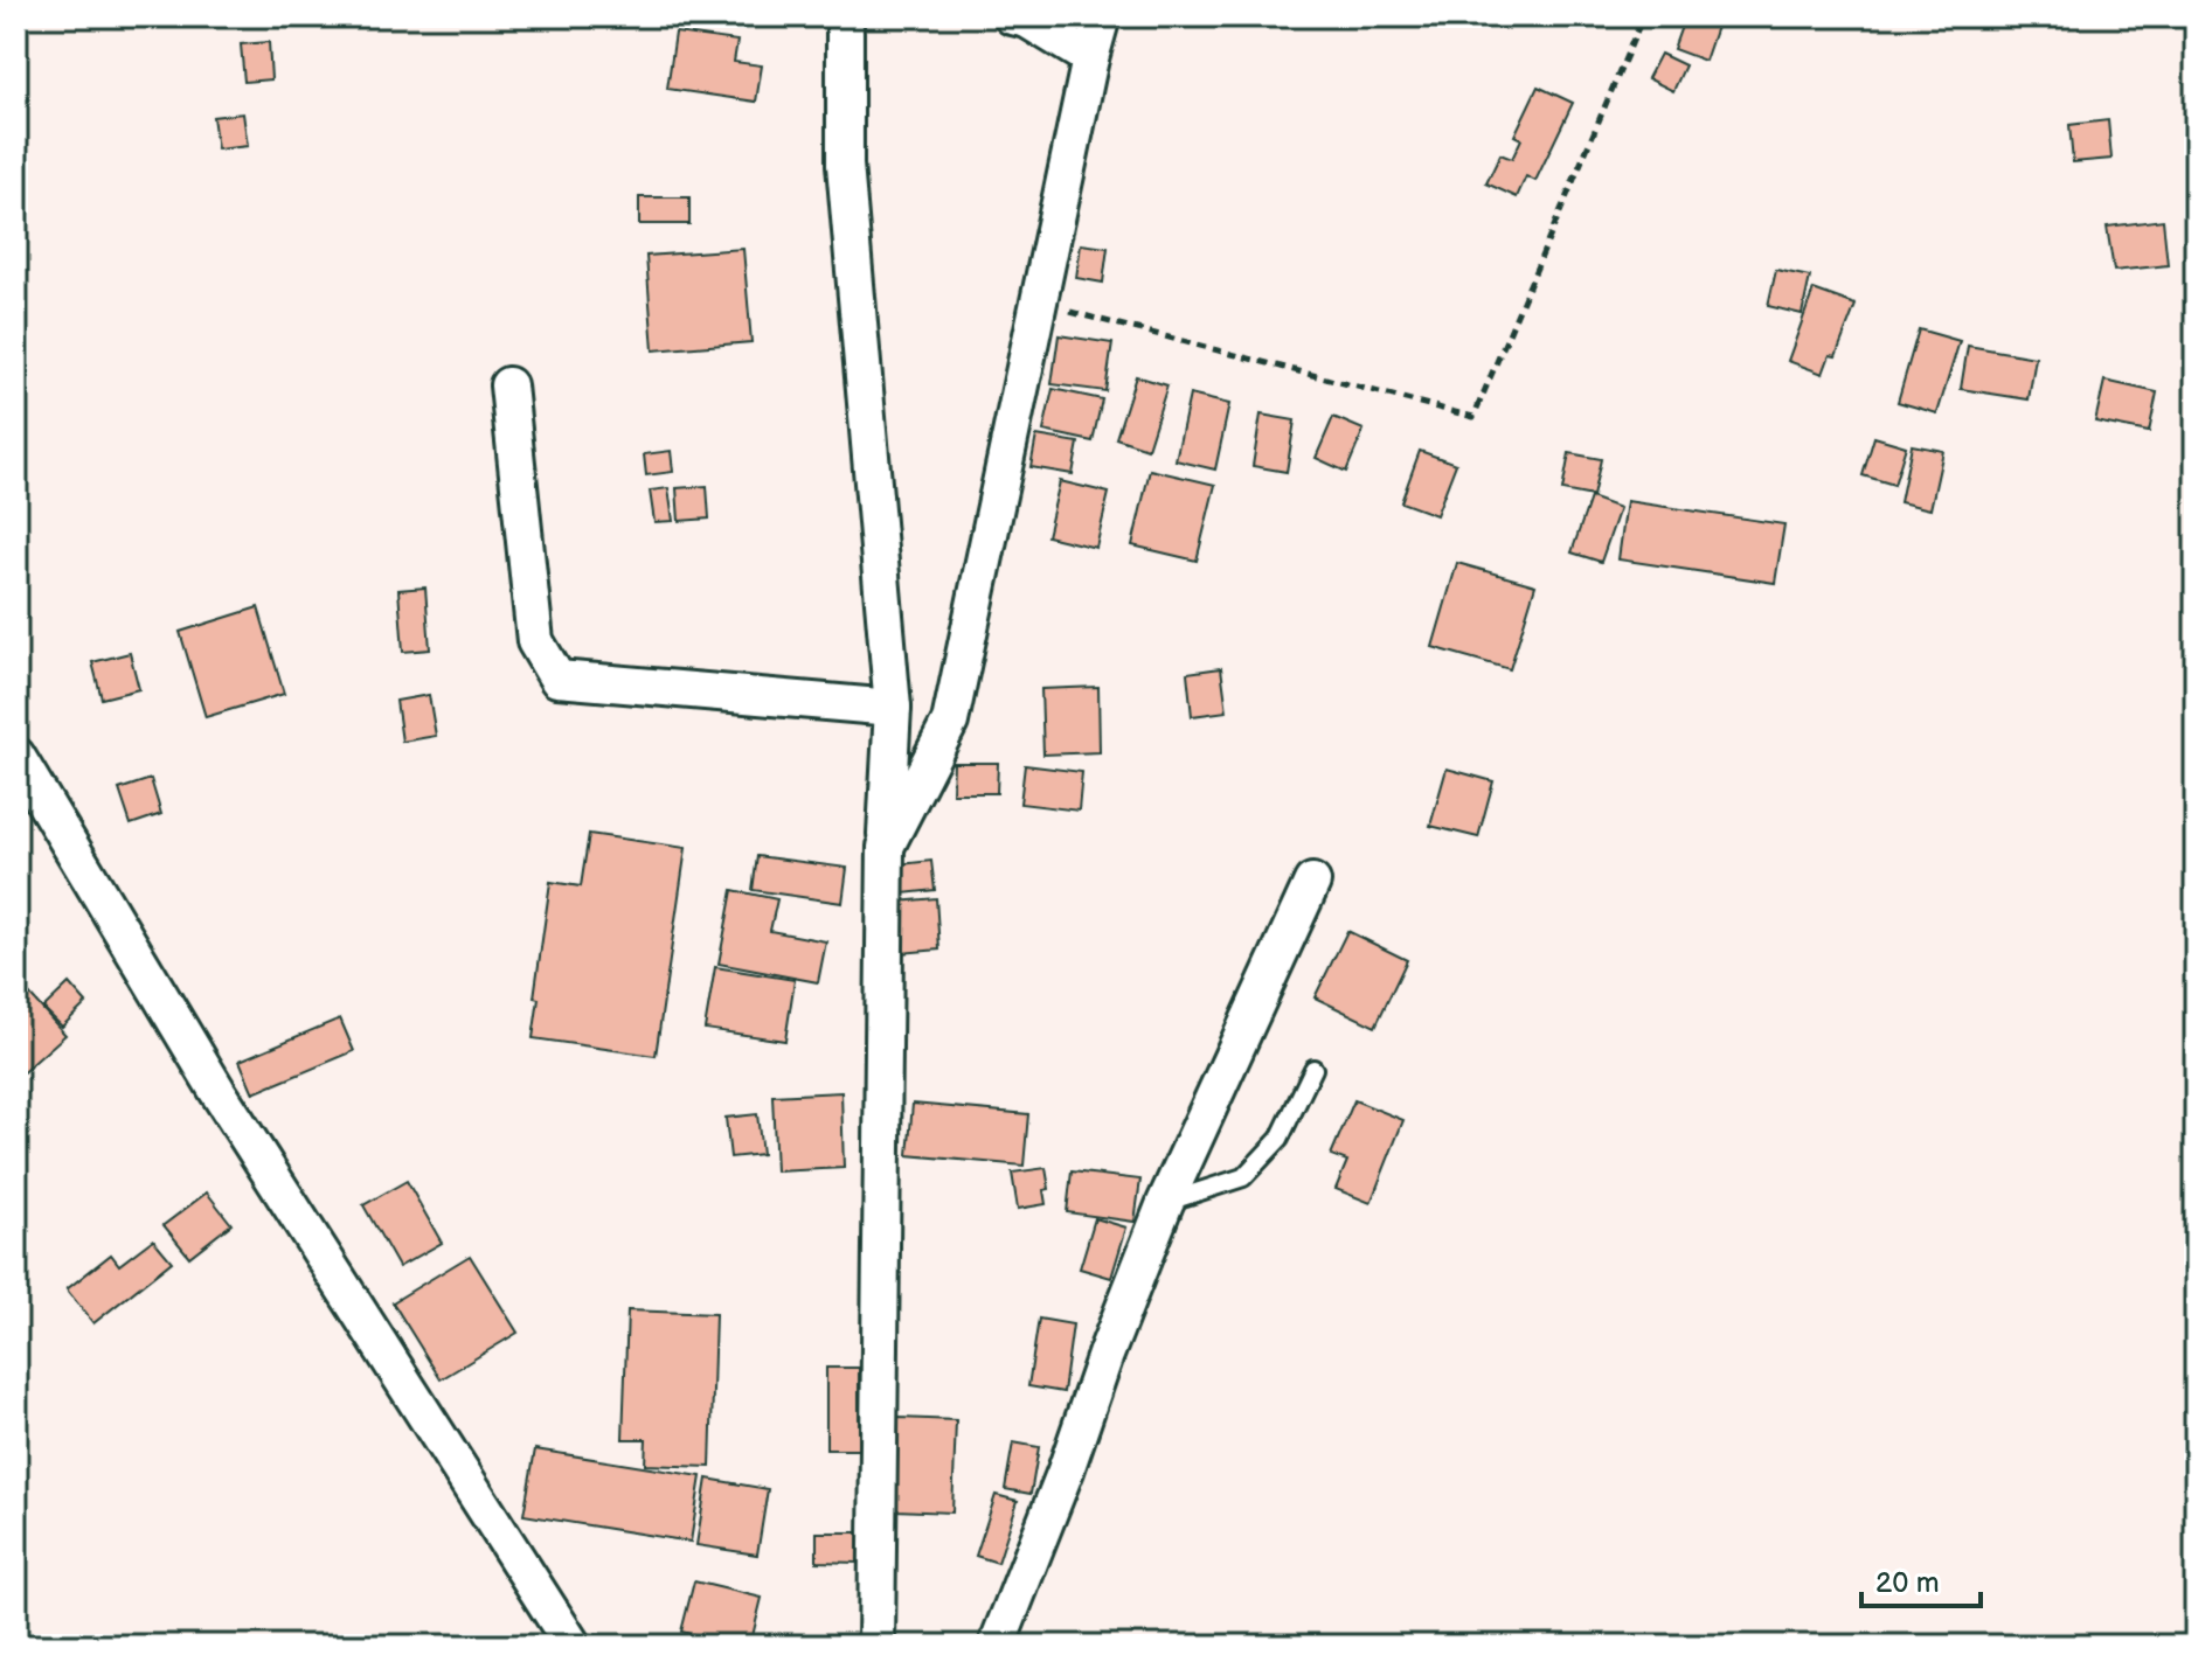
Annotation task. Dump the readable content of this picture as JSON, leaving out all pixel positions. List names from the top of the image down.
{
  "scale_bar": "20 m"
}
